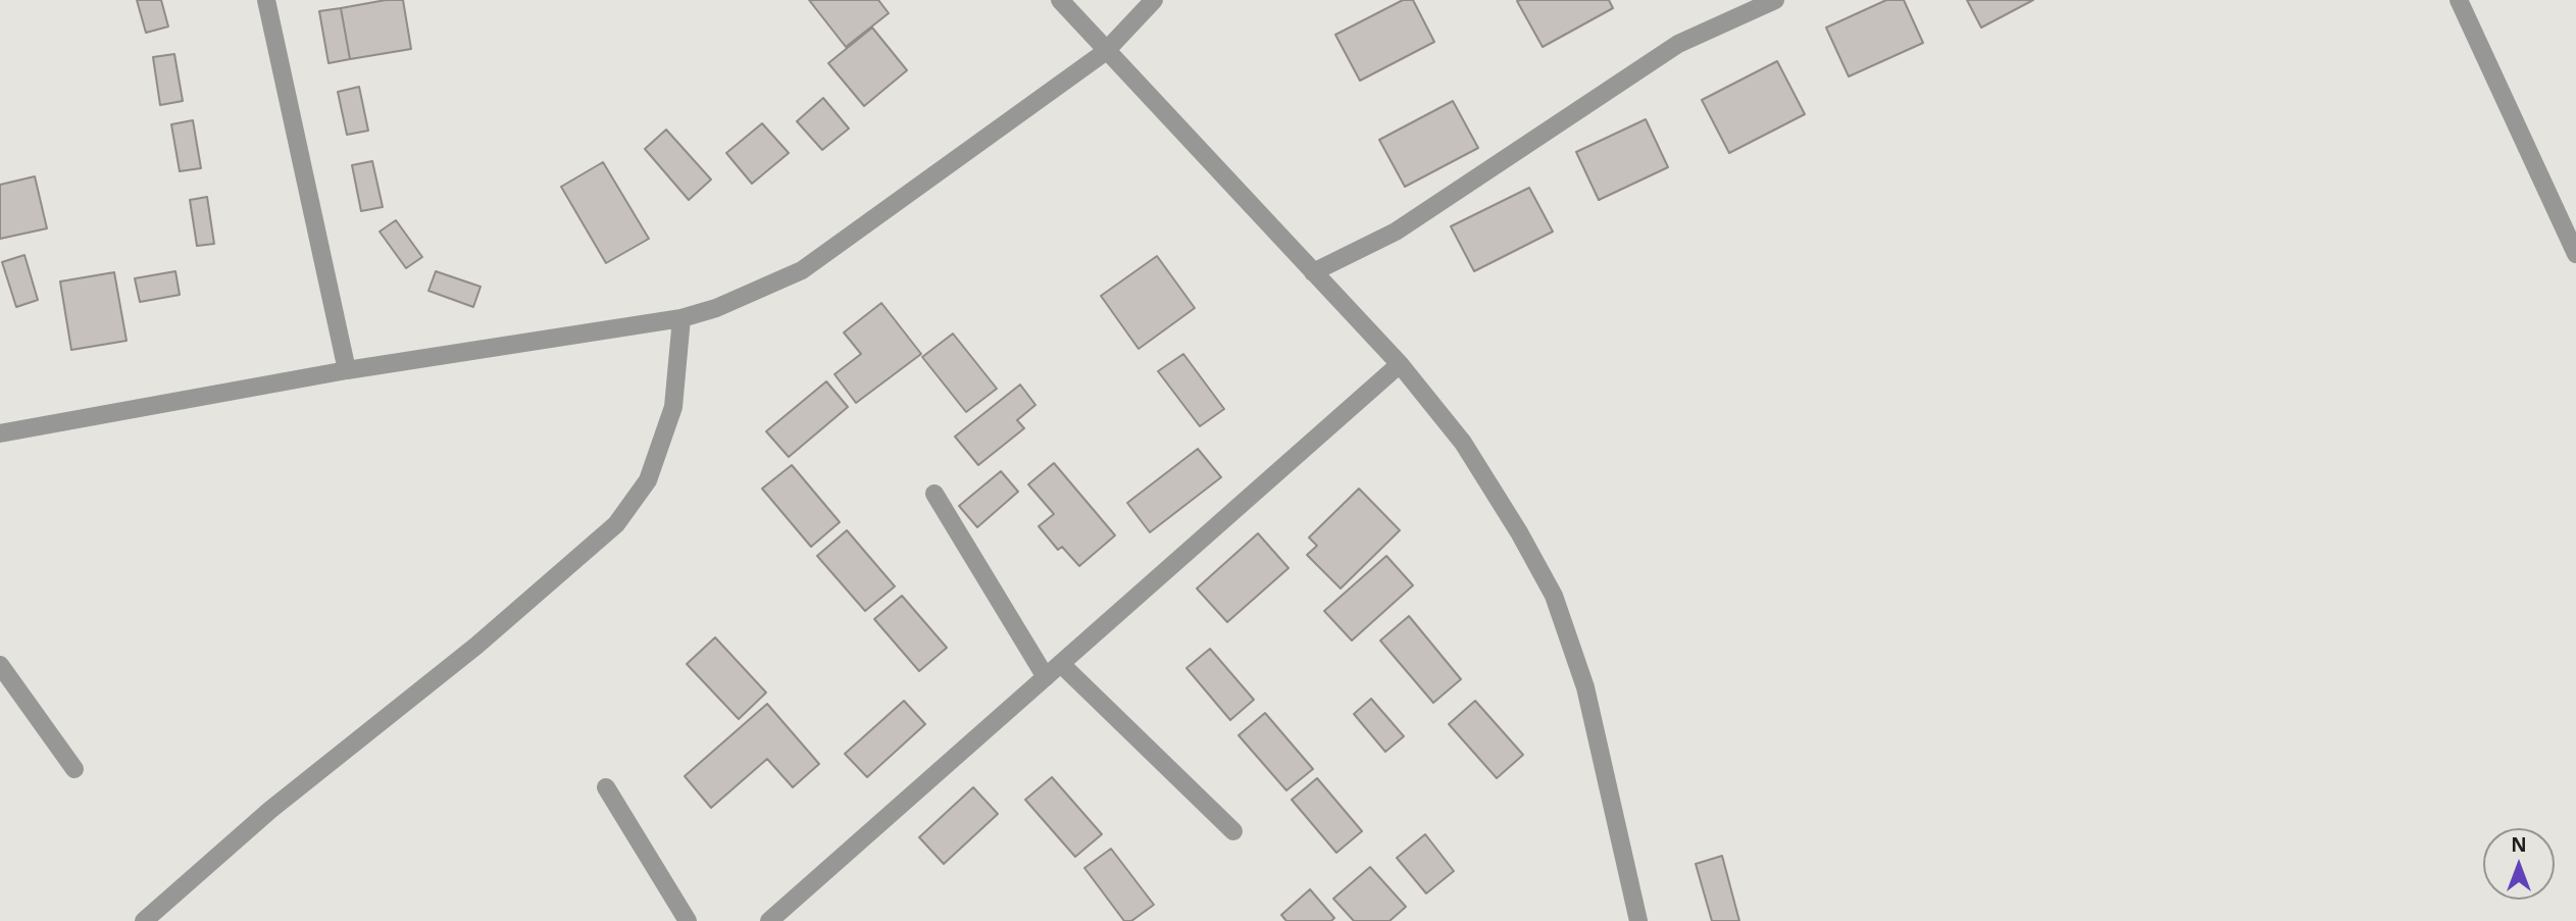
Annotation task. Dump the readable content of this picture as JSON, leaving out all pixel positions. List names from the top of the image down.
{
  "north": "top"
}
